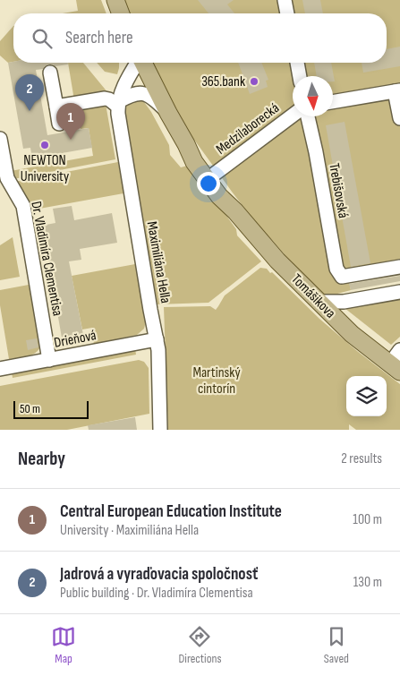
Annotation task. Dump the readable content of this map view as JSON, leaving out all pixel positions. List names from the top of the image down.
{
  "streets": {
    "main road": ["Tomášikova"],
    "street": [
      "Medzilaborecká",
      "Trebišovská",
      "Dr. Vladimíra Clementisa",
      "Maximiliána Hella",
      "Drieňová"
    ]
  },
  "crossings": [
    ["Medzilaborecká", "Tomášikova"],
    ["Dr. Vladimíra Clementisa", "Drieňová"],
    ["Maximiliána Hella", "Drieňová"]
  ],
  "parks": ["Martinský cintorín"],
  "places": ["365.bank", "NEWTON University"],
  "scale_bar": "50 m",
  "north": "bottom",
  "page": {
    "search": "Search here",
    "pins": ["2", "1"],
    "scale": "50 m",
    "heading": ["Nearby", "2 results"],
    "list": [
      {
        "mark": "1",
        "name": "Central European Education Institute",
        "note": "University · Maximiliána Hella",
        "value": "100 m"
      },
      {
        "mark": "2",
        "name": "Jadrová a vyraďovacia spoločnosť",
        "note": "Public building · Dr. Vladimíra Clementisa",
        "value": "130 m"
      }
    ],
    "nav": ["Map", "Directions", "Saved"]
  }
}
